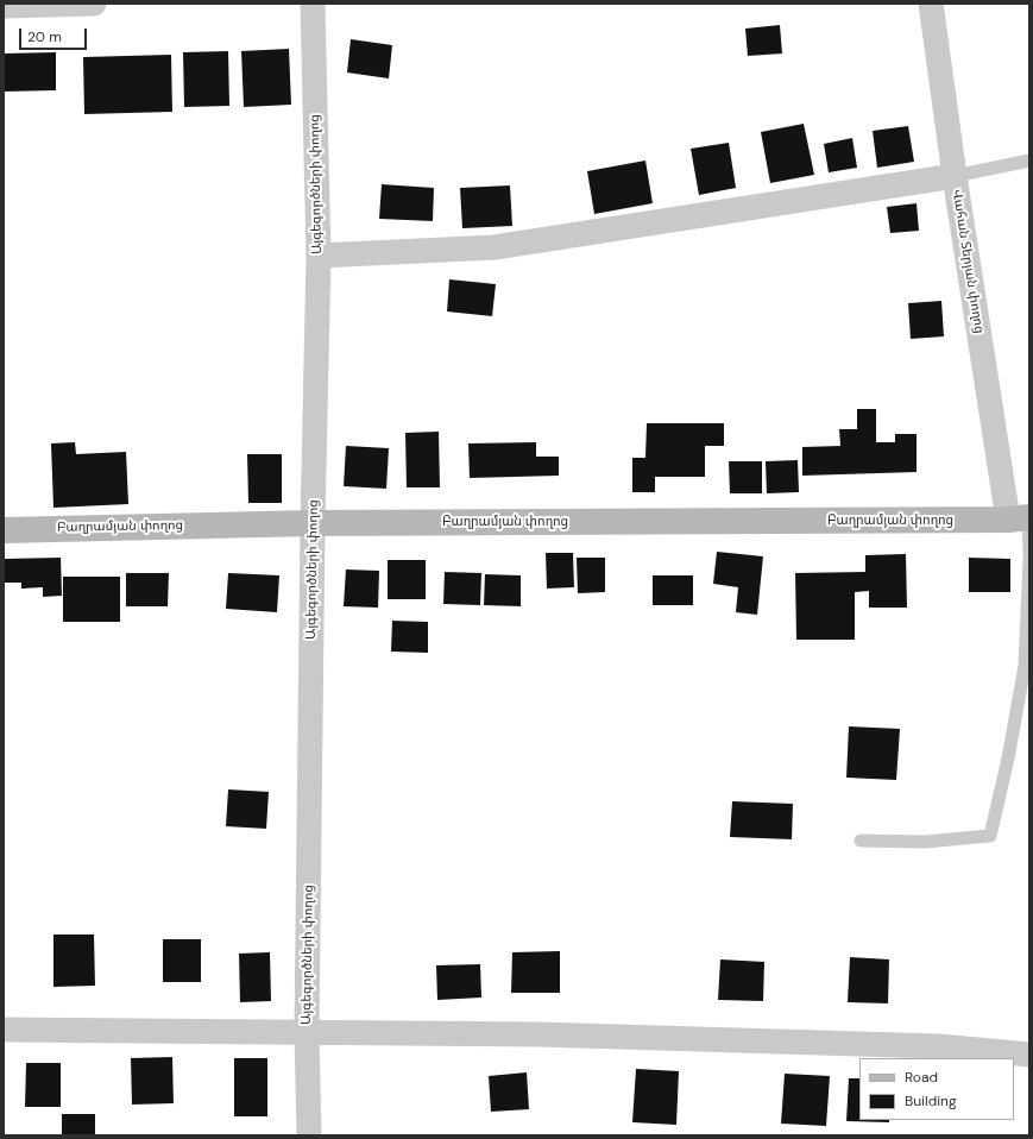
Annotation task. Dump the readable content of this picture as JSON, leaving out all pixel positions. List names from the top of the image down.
{
  "streets": {
    "main road": ["Բաղրամյան փողոց"],
    "street": ["Այգեգործների փողոց", "Վահան Տերյան փողոց"]
  },
  "crossings": [
    ["Այգեգործների փողոց", "Բաղրամյան փողոց"],
    ["Վահան Տերյան փողոց", "Բաղրամյան փողոց"]
  ],
  "legend": ["Road", "Building"],
  "scale_bar": "20 m"
}
